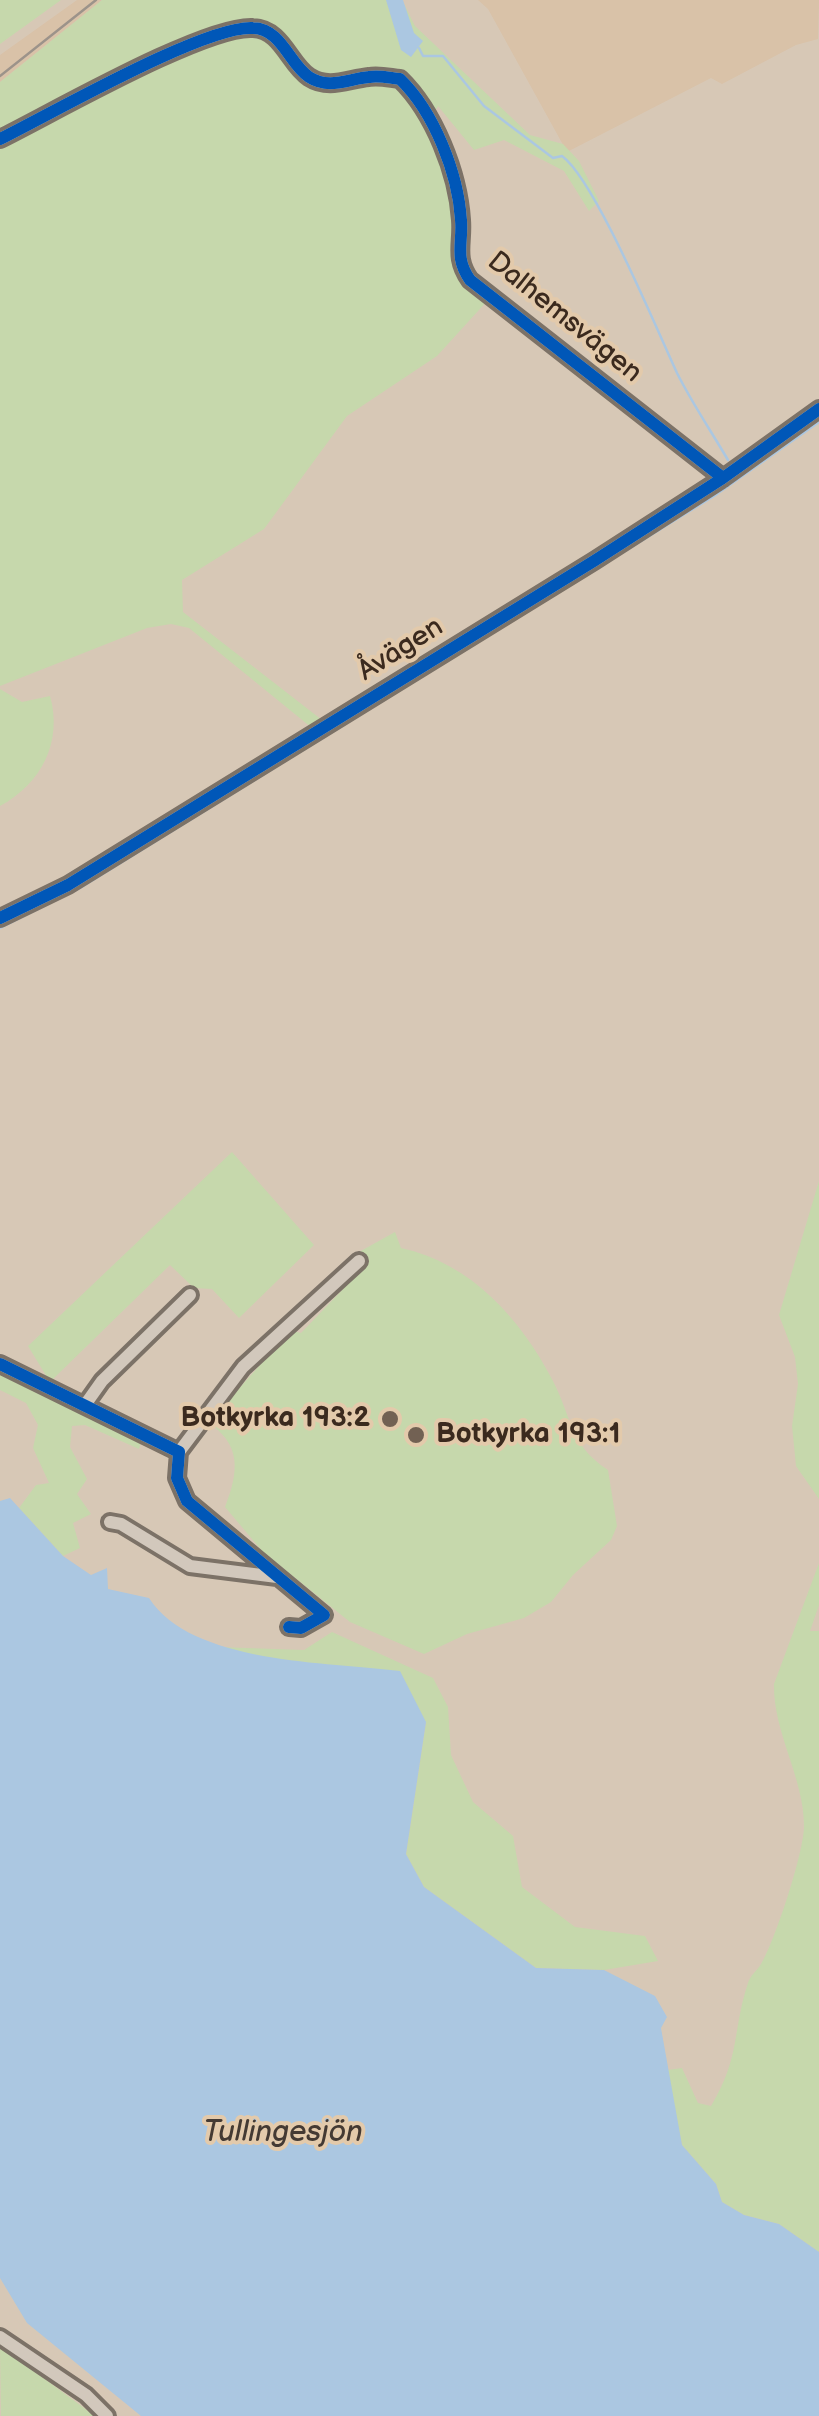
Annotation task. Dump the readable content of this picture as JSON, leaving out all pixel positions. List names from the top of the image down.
{
  "streets": {
    "street": ["Dalhemsvägen", "Åvägen"]
  },
  "crossings": [
    ["Dalhemsvägen", "Åvägen"]
  ],
  "water": ["Tullingesjön"],
  "places": ["Botkyrka 193:2", "Botkyrka 193:1"]
}
